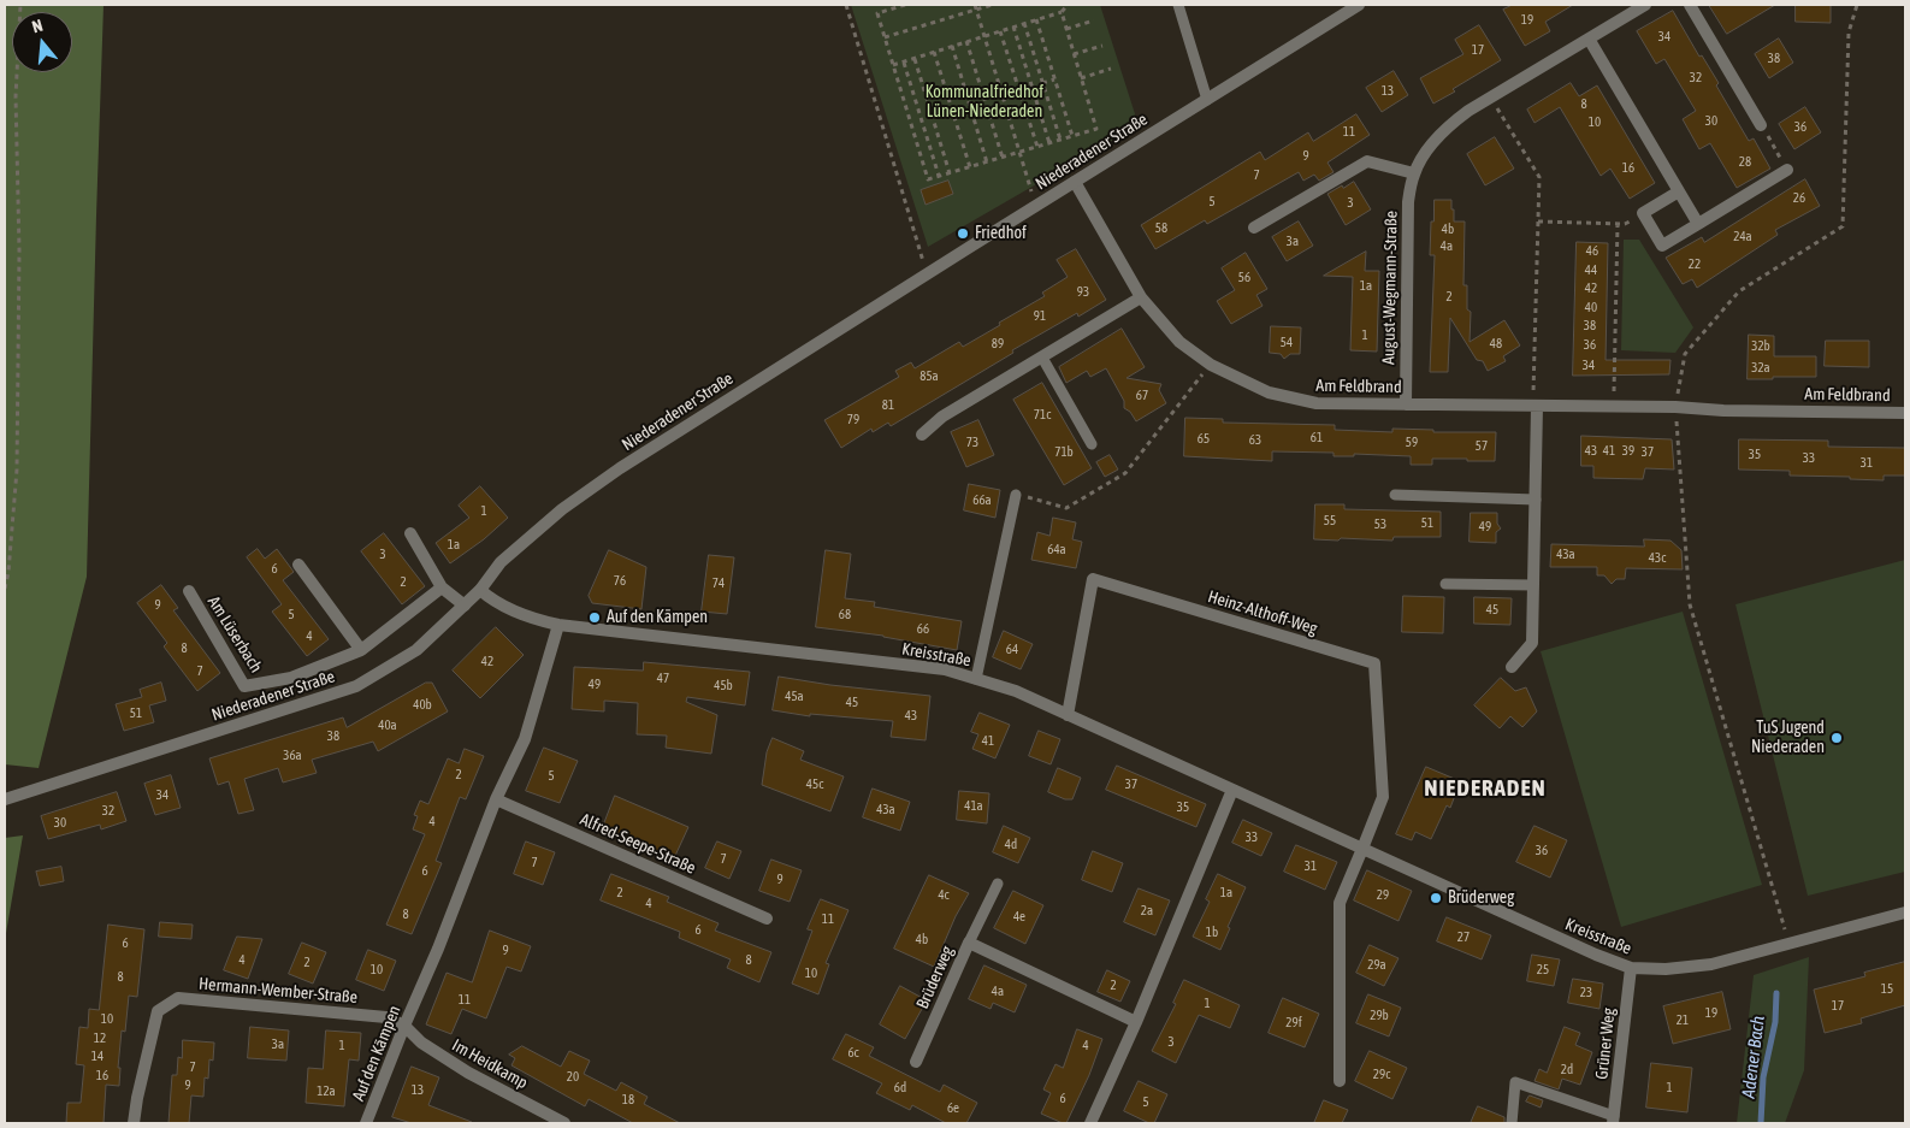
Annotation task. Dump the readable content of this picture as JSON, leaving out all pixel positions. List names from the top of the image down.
{
  "streets": {
    "street": [
      "Niederadener Straße",
      "August-Wegmann-Straße",
      "Am Feldbrand",
      "Heinz-Althoff-Weg",
      "Am Lüserbach",
      "Kreisstraße",
      "Alfred-Seepe-Straße",
      "Brüderweg",
      "Hermann-Wember-Straße",
      "Grüner Weg",
      "Auf den Kämpen",
      "Im Heidkamp"
    ]
  },
  "crossings": [
    ["Niederadener Straße", "Am Feldbrand"],
    ["Niederadener Straße", "Kreisstraße"],
    ["August-Wegmann-Straße", "Am Feldbrand"],
    ["Heinz-Althoff-Weg", "Kreisstraße"],
    ["Kreisstraße", "Grüner Weg"],
    ["Kreisstraße", "Auf den Kämpen"],
    ["Alfred-Seepe-Straße", "Auf den Kämpen"],
    ["Hermann-Wember-Straße", "Auf den Kämpen"],
    ["Hermann-Wember-Straße", "Im Heidkamp"],
    ["Auf den Kämpen", "Im Heidkamp"]
  ],
  "districts": ["NIEDERADEN"],
  "water": ["Adener Bach"],
  "parks": ["Kommunalfriedhof Lünen-Niederaden"],
  "places": [
    "Friedhof",
    "Auf den Kämpen",
    "TuS Jugend Niederaden",
    "Brüderweg"
  ],
  "house_numbers": [
    "19",
    "34",
    "17",
    "38",
    "32",
    "13",
    "8",
    "30",
    "10",
    "36",
    "11",
    "9",
    "28",
    "16",
    "7",
    "26",
    "5",
    "3",
    "58",
    "4b",
    "24a",
    "3a",
    "4a",
    "46",
    "22",
    "44",
    "56",
    "1a",
    "42",
    "93",
    "2",
    "40",
    "91",
    "38",
    "1",
    "54",
    "89",
    "48",
    "36",
    "32b",
    "34",
    "32a",
    "85a",
    "67",
    "81",
    "71c",
    "79",
    "61",
    "65",
    "63",
    "73",
    "59",
    "57",
    "43",
    "41",
    "39",
    "71b",
    "37",
    "35",
    "33",
    "31",
    "66a",
    "1",
    "55",
    "51",
    "53",
    "49",
    "1a",
    "64a",
    "3",
    "43a",
    "43c",
    "6",
    "76",
    "2",
    "74",
    "9",
    "45",
    "5",
    "68",
    "66",
    "4",
    "8",
    "64",
    "42",
    "7",
    "47",
    "49",
    "45b",
    "45a",
    "45",
    "40b",
    "51",
    "43",
    "40a",
    "38",
    "41",
    "36a",
    "2",
    "5",
    "45c",
    "37",
    "34",
    "41a",
    "35",
    "43a",
    "32",
    "4",
    "30",
    "33",
    "4d",
    "36",
    "7",
    "7",
    "31",
    "6",
    "9",
    "2",
    "1a",
    "4c",
    "29",
    "4",
    "2a",
    "8",
    "4e",
    "11",
    "6",
    "1b",
    "27",
    "4b",
    "6",
    "9",
    "4",
    "8",
    "2",
    "29a",
    "10",
    "25",
    "10",
    "8",
    "2",
    "15",
    "4a",
    "23",
    "11",
    "1",
    "17",
    "19",
    "29b",
    "10",
    "21",
    "29f",
    "12",
    "3",
    "3a",
    "1",
    "4",
    "6c",
    "14",
    "7",
    "2d",
    "29c",
    "16",
    "20",
    "9",
    "6d",
    "1",
    "13",
    "12a",
    "6",
    "18",
    "5",
    "6e"
  ],
  "north": "top"
}
